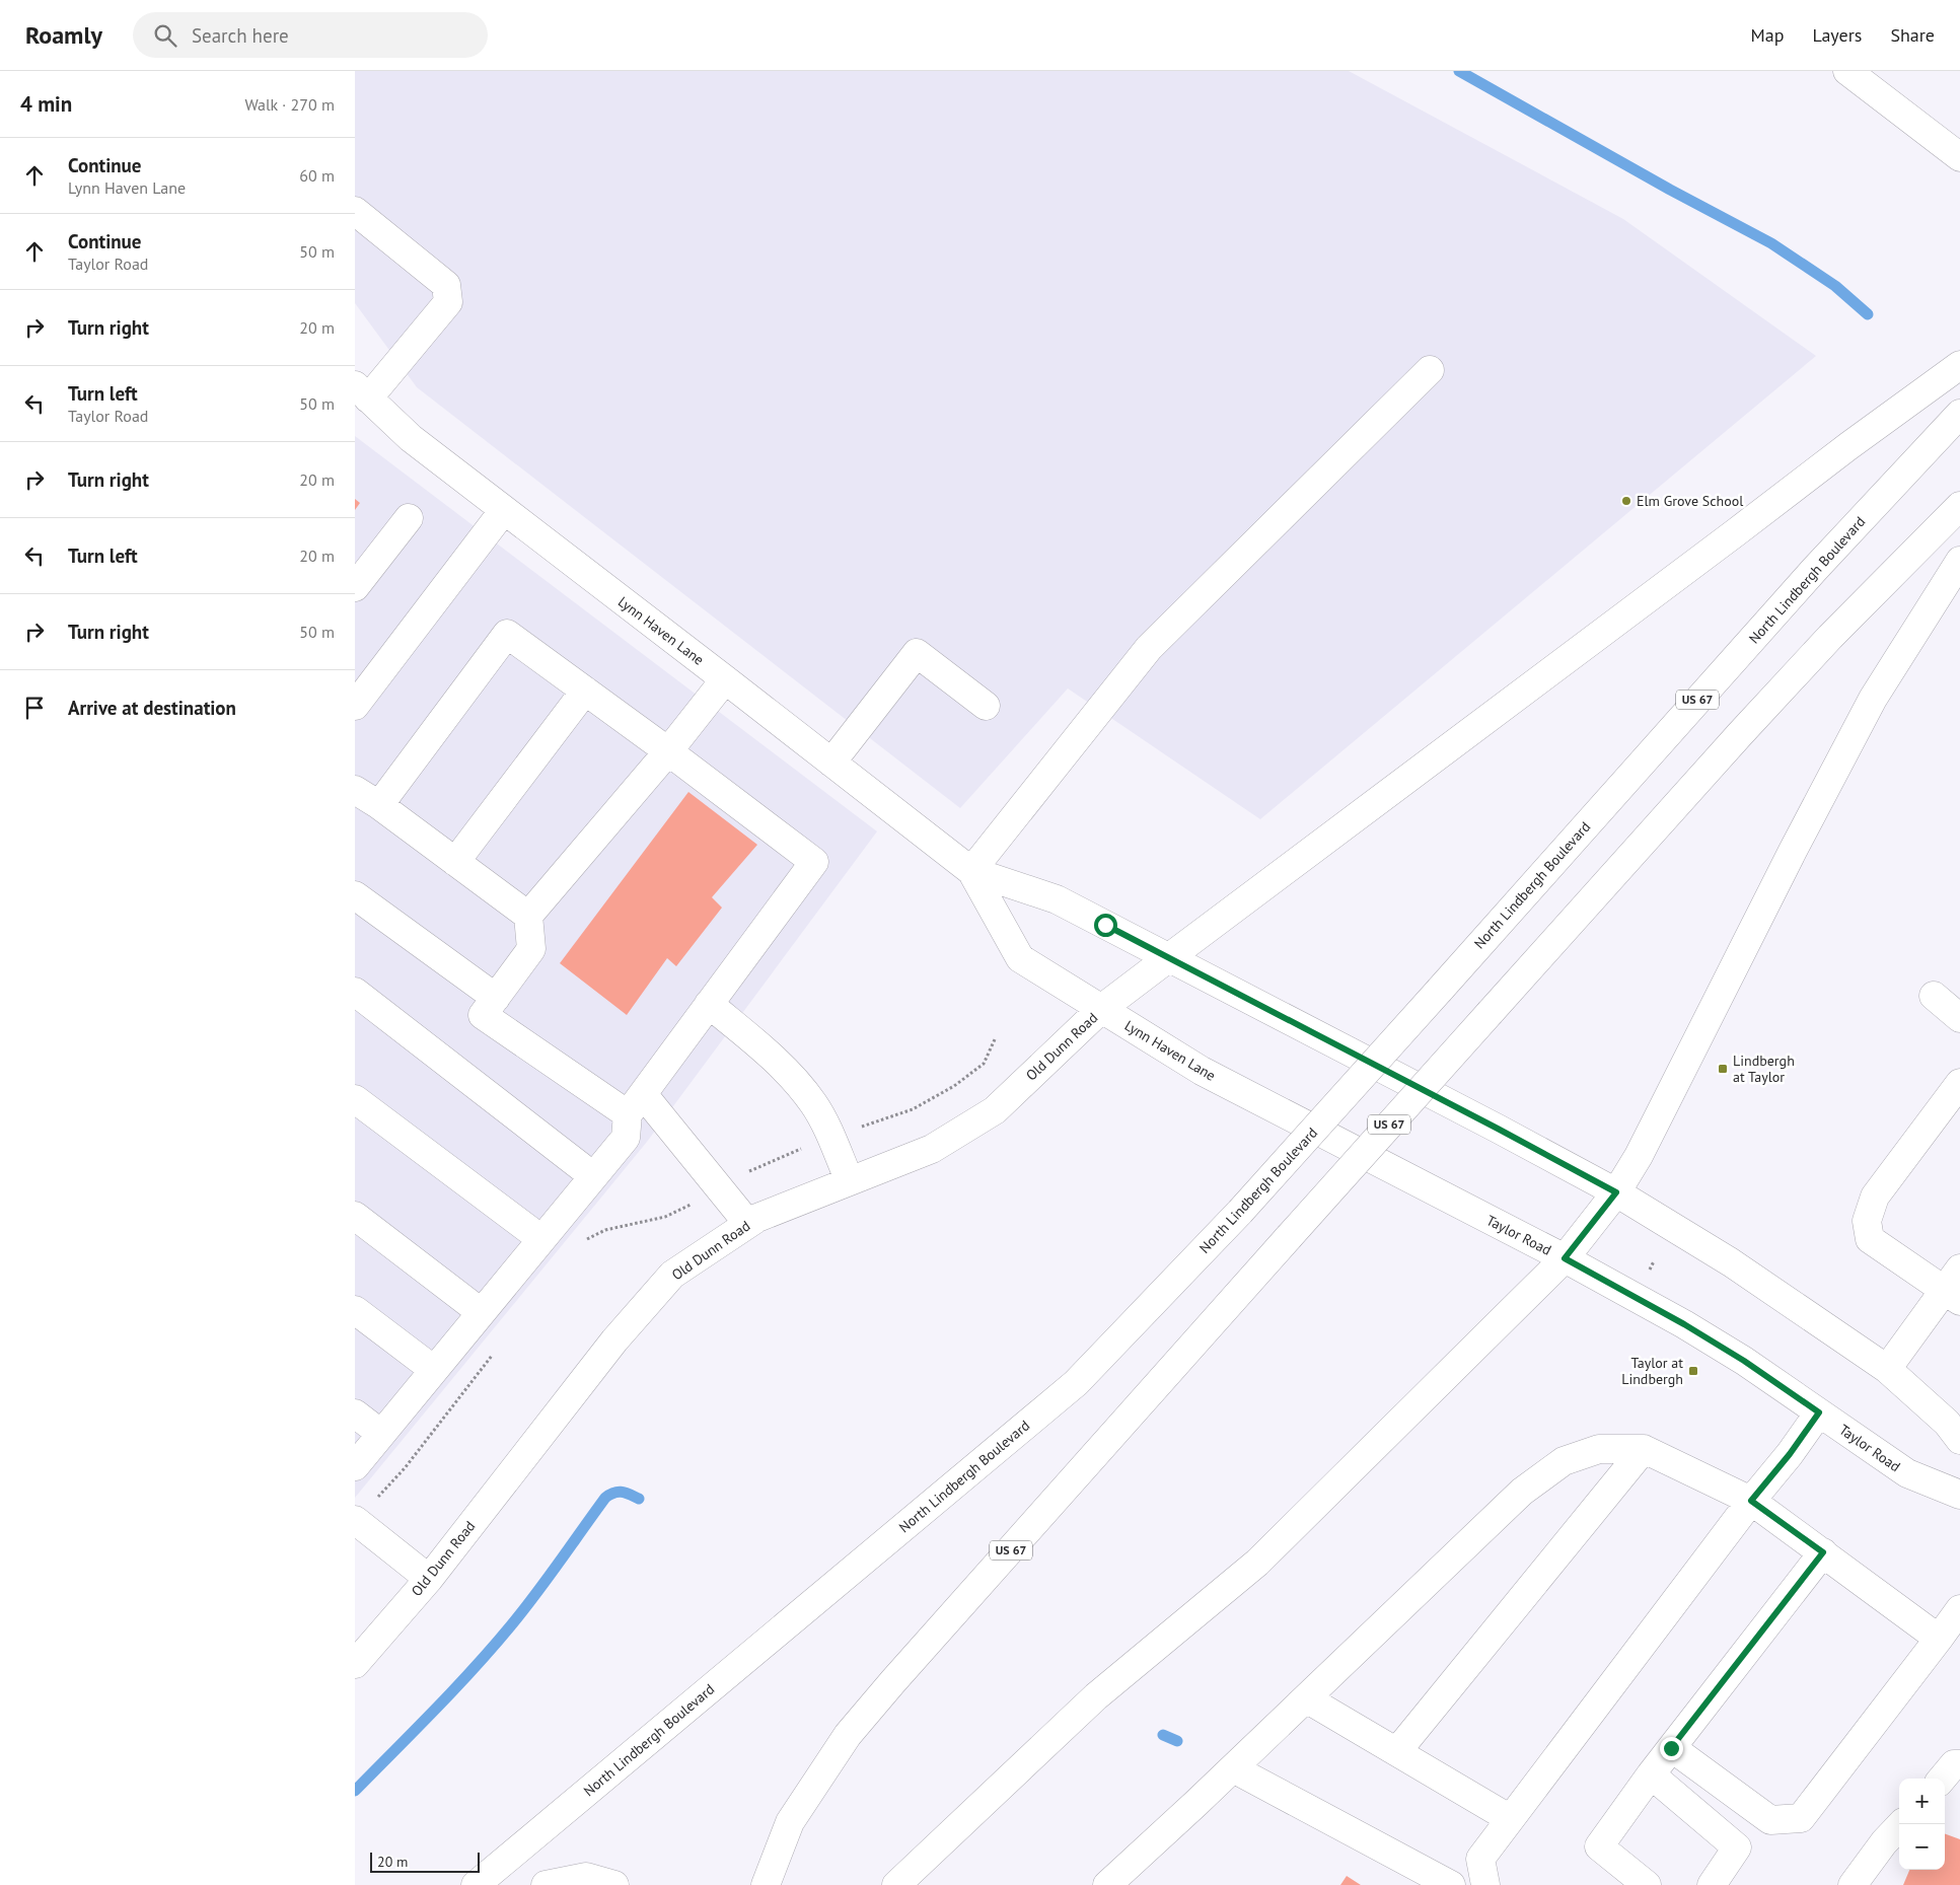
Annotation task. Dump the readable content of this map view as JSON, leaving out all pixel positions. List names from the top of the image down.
{
  "streets": {
    "main road": [
      "North Lindbergh Boulevard",
      "Lynn Haven Lane",
      "US 67",
      "Old Dunn Road",
      "Taylor Road"
    ]
  },
  "crossings": [
    ["Lynn Haven Lane", "Old Dunn Road"],
    ["Lynn Haven Lane", "Taylor Road"]
  ],
  "places": {
    "other": ["Elm Grove School"],
    "transit": ["Lindbergh at Taylor", "Taylor at Lindbergh"]
  },
  "scale_bar": "20 m",
  "page": {
    "header": "Roamly",
    "search": "Search here",
    "nav": ["Map", "Layers", "Share"],
    "heading": ["4 min", "Walk · 270 m"],
    "list": [
      ["Continue", "Lynn Haven Lane", "60 m"],
      ["Continue", "Taylor Road", "50 m"],
      ["Turn right", "20 m"],
      ["Turn left", "Taylor Road", "50 m"],
      ["Turn right", "20 m"],
      ["Turn left", "20 m"],
      ["Turn right", "50 m"],
      "Arrive at destination"
    ],
    "map_buttons": ["+", "−"],
    "scale": "20 m"
  }
}
